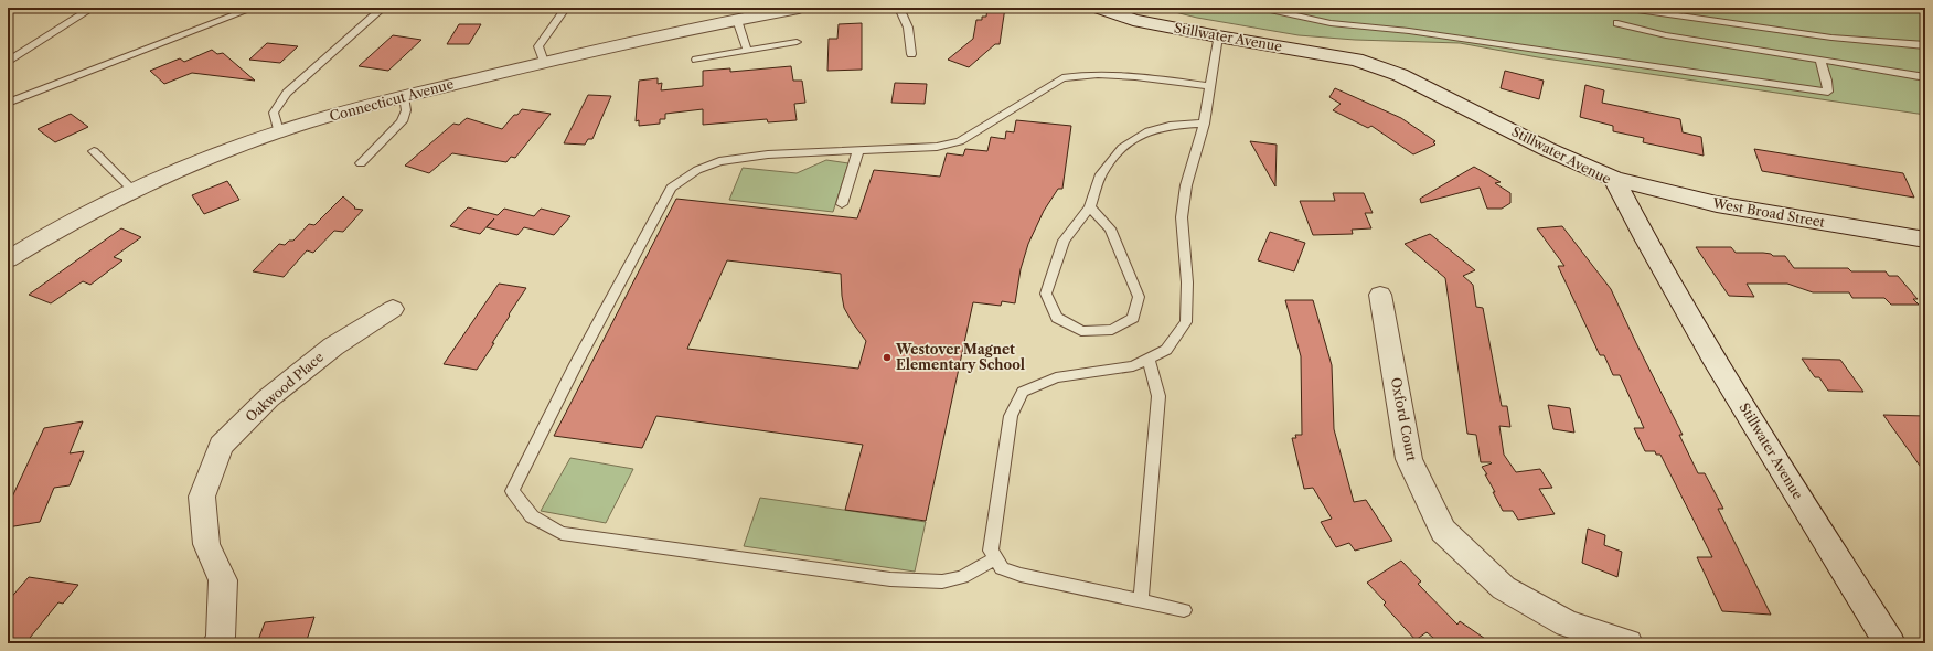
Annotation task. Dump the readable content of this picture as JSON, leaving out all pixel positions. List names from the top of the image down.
{
  "streets": {
    "main road": ["Stillwater Avenue", "West Broad Street"],
    "street": ["Connecticut Avenue", "Oakwood Place", "Oxford Court"]
  },
  "crossings": [
    ["Stillwater Avenue", "West Broad Street"]
  ],
  "places": ["Westover Magnet Elementary School"]
}
